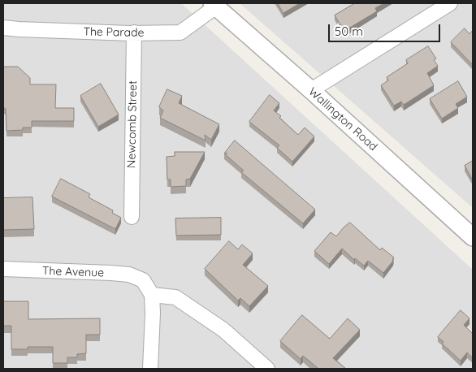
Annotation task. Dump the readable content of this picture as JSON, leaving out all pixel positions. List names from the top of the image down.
{
  "streets": {
    "street": [
      "The Parade",
      "Wallington Road",
      "Newcomb Street",
      "The Avenue"
    ]
  },
  "crossings": [
    ["The Parade", "Wallington Road"],
    ["The Parade", "Newcomb Street"]
  ],
  "scale_bar": "50 m"
}
